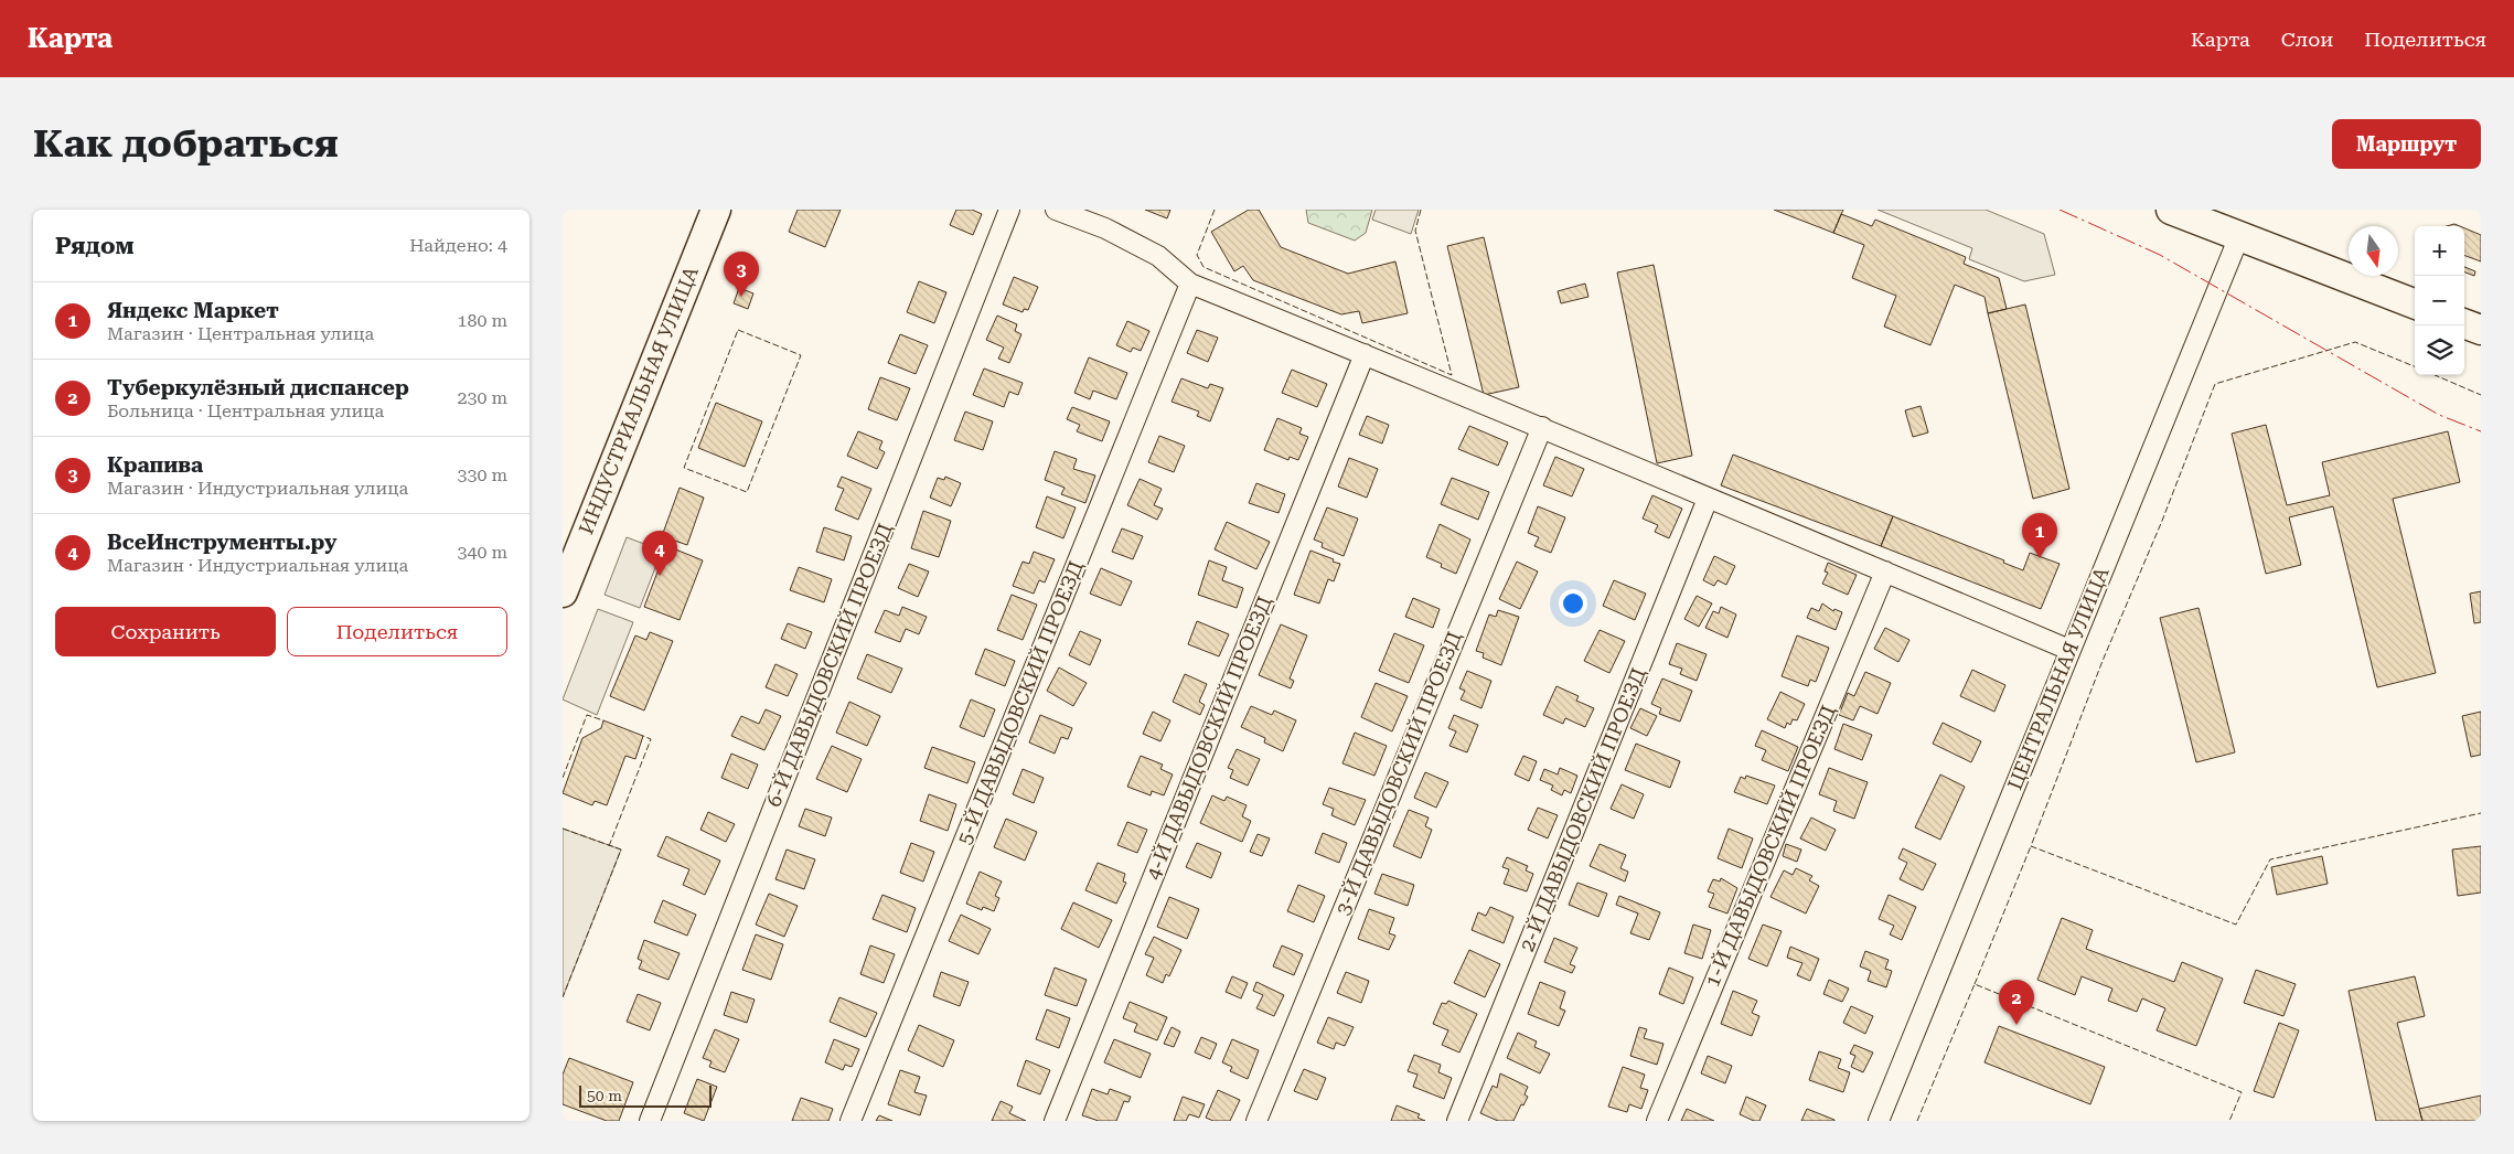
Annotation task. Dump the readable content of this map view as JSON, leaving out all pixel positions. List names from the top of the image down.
{
  "streets": {
    "highway": ["ИНДУСТРИАЛЬНАЯ УЛИЦА"],
    "street": [
      "6-Й ДАВЫДОВСКИЙ ПРОЕЗД",
      "ЦЕНТРАЛЬНАЯ УЛИЦА",
      "5-Й ДАВЫДОВСКИЙ ПРОЕЗД",
      "4-Й ДАВЫДОВСКИЙ ПРОЕЗД",
      "3-Й ДАВЫДОВСКИЙ ПРОЕЗД",
      "2-Й ДАВЫДОВСКИЙ ПРОЕЗД",
      "1-Й ДАВЫДОВСКИЙ ПРОЕЗД"
    ]
  },
  "scale_bar": "50 m",
  "north": "bottom",
  "page": {
    "header": "Карта",
    "nav": ["Карта", "Слои", "Поделиться"],
    "buttons": [
      "Маршрут",
      ["Сохранить", "Поделиться"]
    ],
    "title": "Как добраться",
    "heading": ["Рядом", "Найдено: 4"],
    "map_buttons": ["+", "−"],
    "pins": [
      "3",
      "1",
      "4",
      "2"
    ],
    "list": [
      {
        "mark": "1",
        "name": "Яндекс Маркет",
        "note": "Магазин · Центральная улица",
        "value": "180 m"
      },
      {
        "mark": "2",
        "name": "Туберкулёзный диспансер",
        "note": "Больница · Центральная улица",
        "value": "230 m"
      },
      {
        "mark": "3",
        "name": "Крапива",
        "note": "Магазин · Индустриальная улица",
        "value": "330 m"
      },
      {
        "mark": "4",
        "name": "ВсеИнструменты.ру",
        "note": "Магазин · Индустриальная улица",
        "value": "340 m"
      }
    ],
    "scale": "50 m"
  }
}
